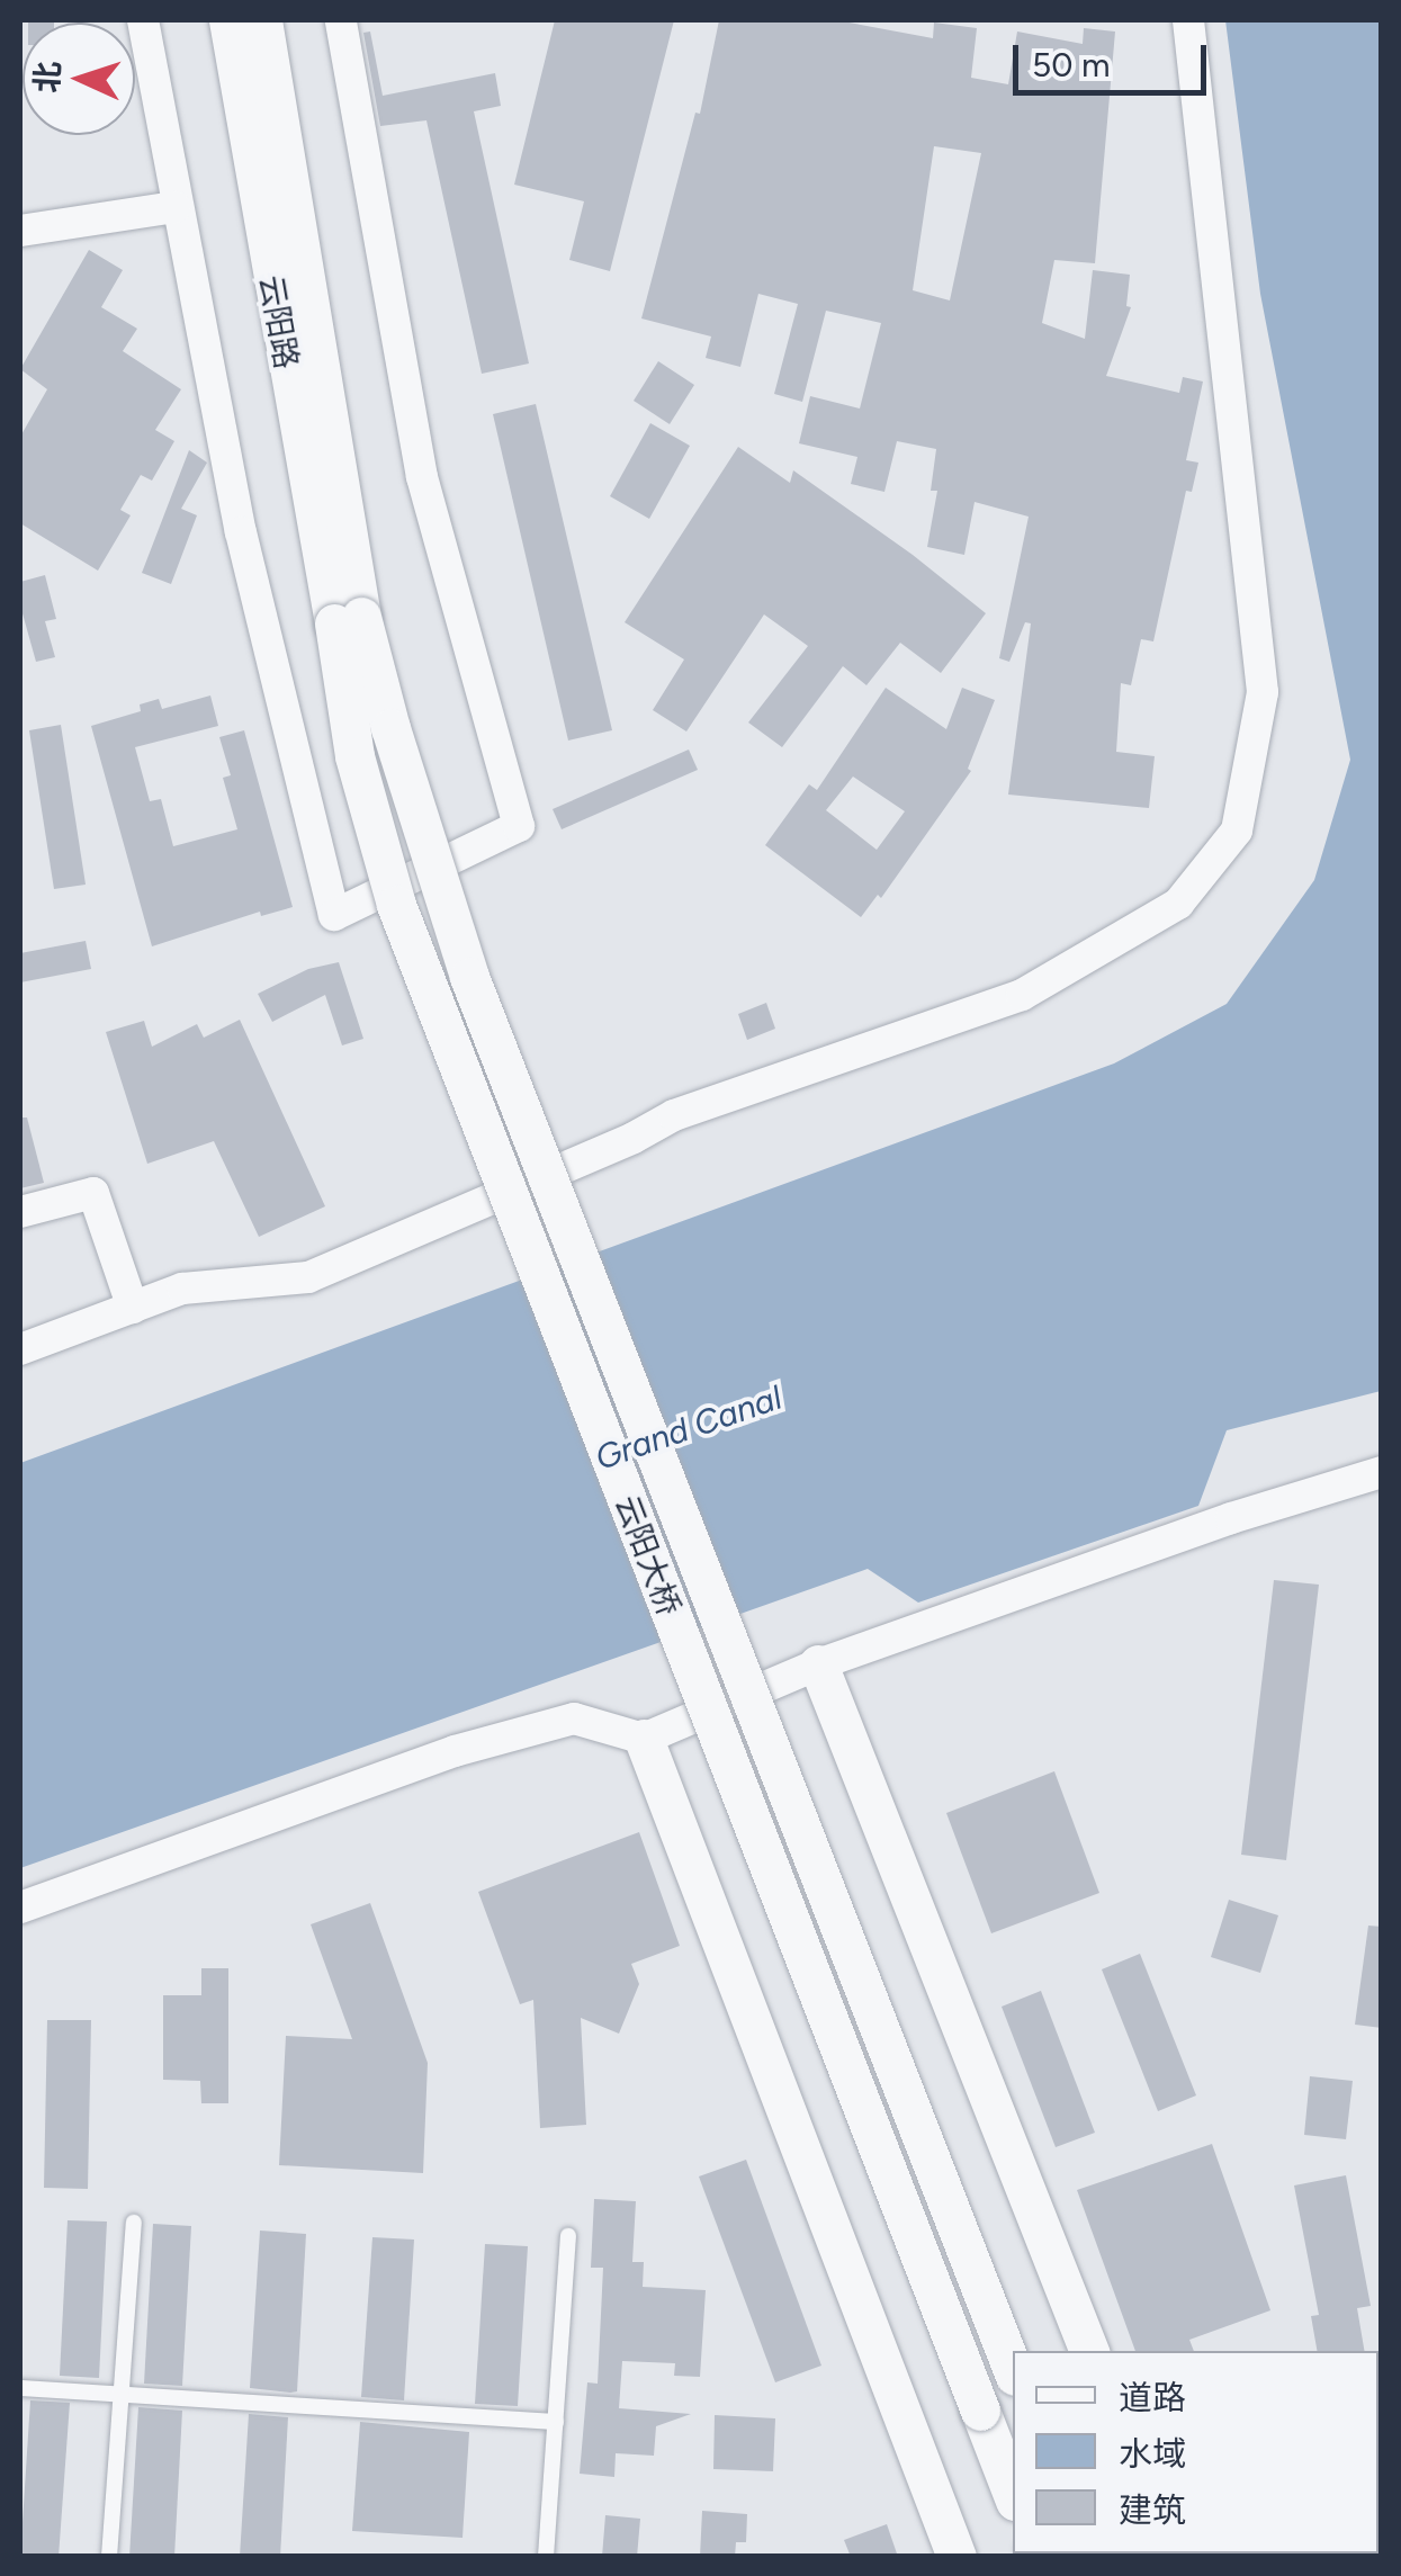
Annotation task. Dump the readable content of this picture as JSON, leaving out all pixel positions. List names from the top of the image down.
{
  "streets": {
    "street": ["云阳路", "云阳大桥"]
  },
  "crossings": [
    ["云阳路", "云阳大桥"]
  ],
  "water": ["Grand Canal"],
  "legend": ["道路", "水域", "建筑"],
  "scale_bar": "50 m",
  "north": "left"
}
